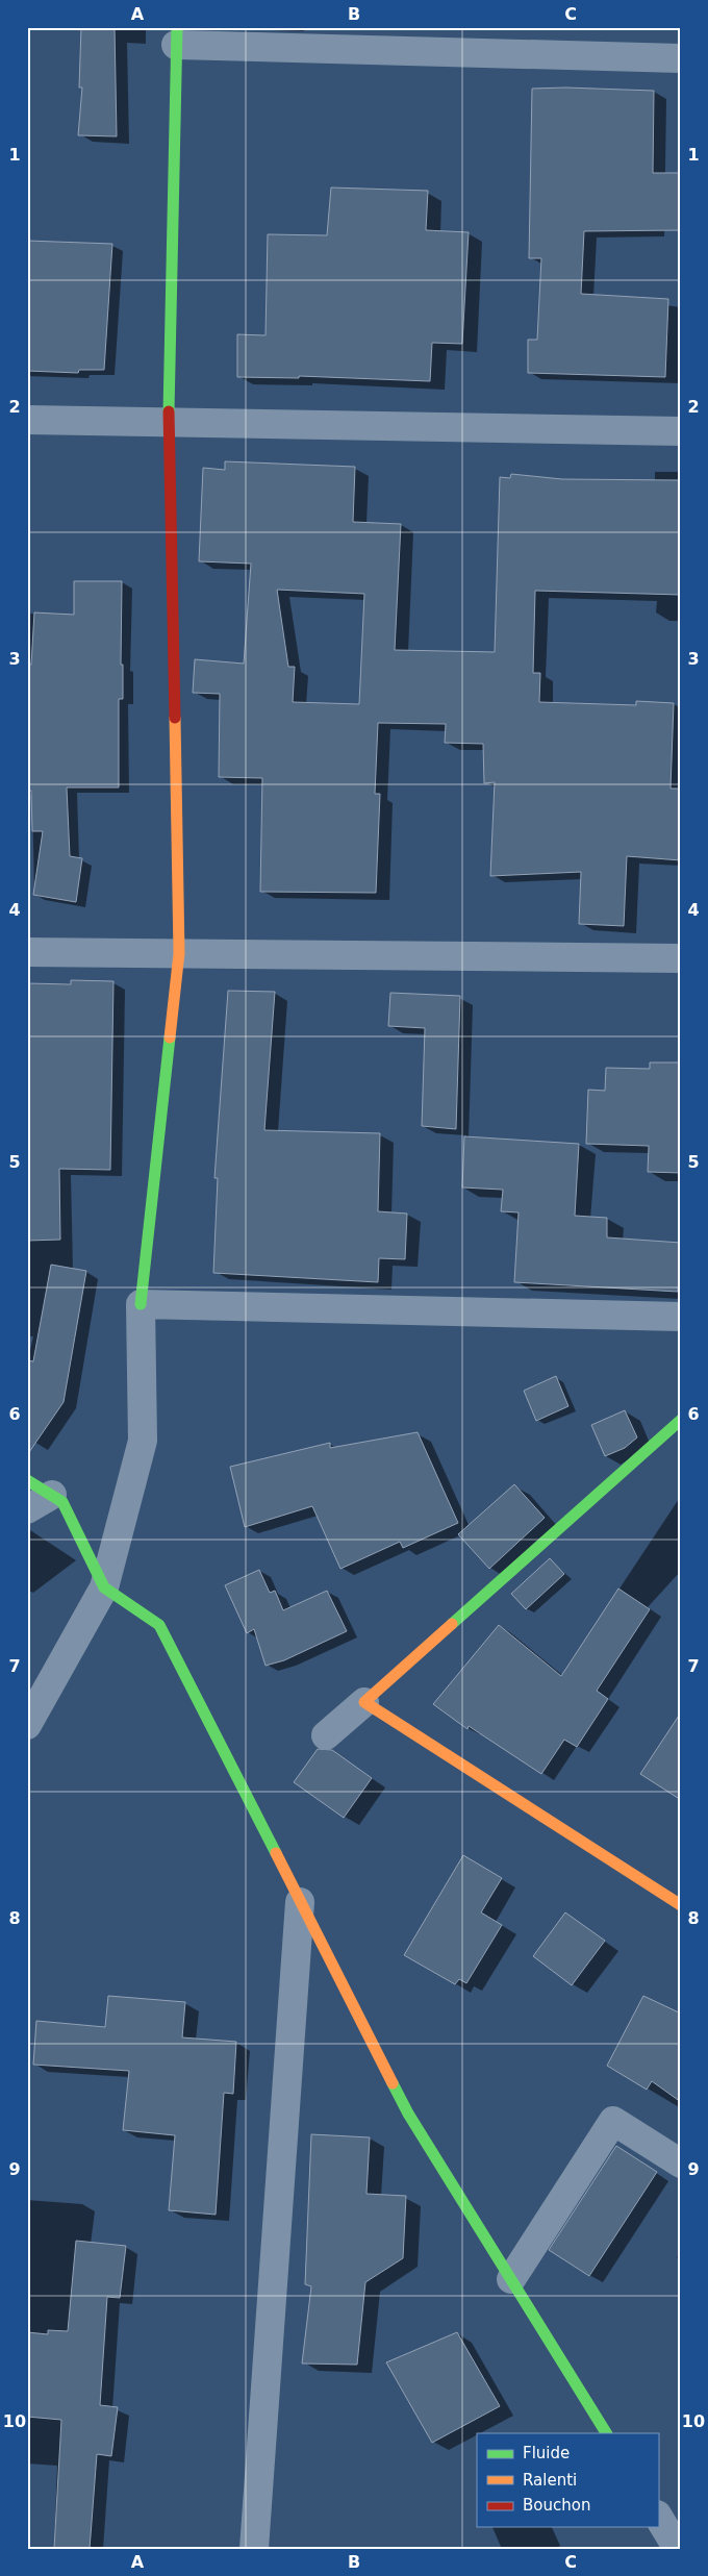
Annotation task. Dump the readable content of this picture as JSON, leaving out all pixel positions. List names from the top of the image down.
{
  "legend": ["Fluide", "Ralenti", "Bouchon"],
  "grid": {
    "columns": ["A", "B", "C"],
    "rows": [
      "1",
      "2",
      "3",
      "4",
      "5",
      "6",
      "7",
      "8",
      "9",
      "10"
    ]
  }
}
